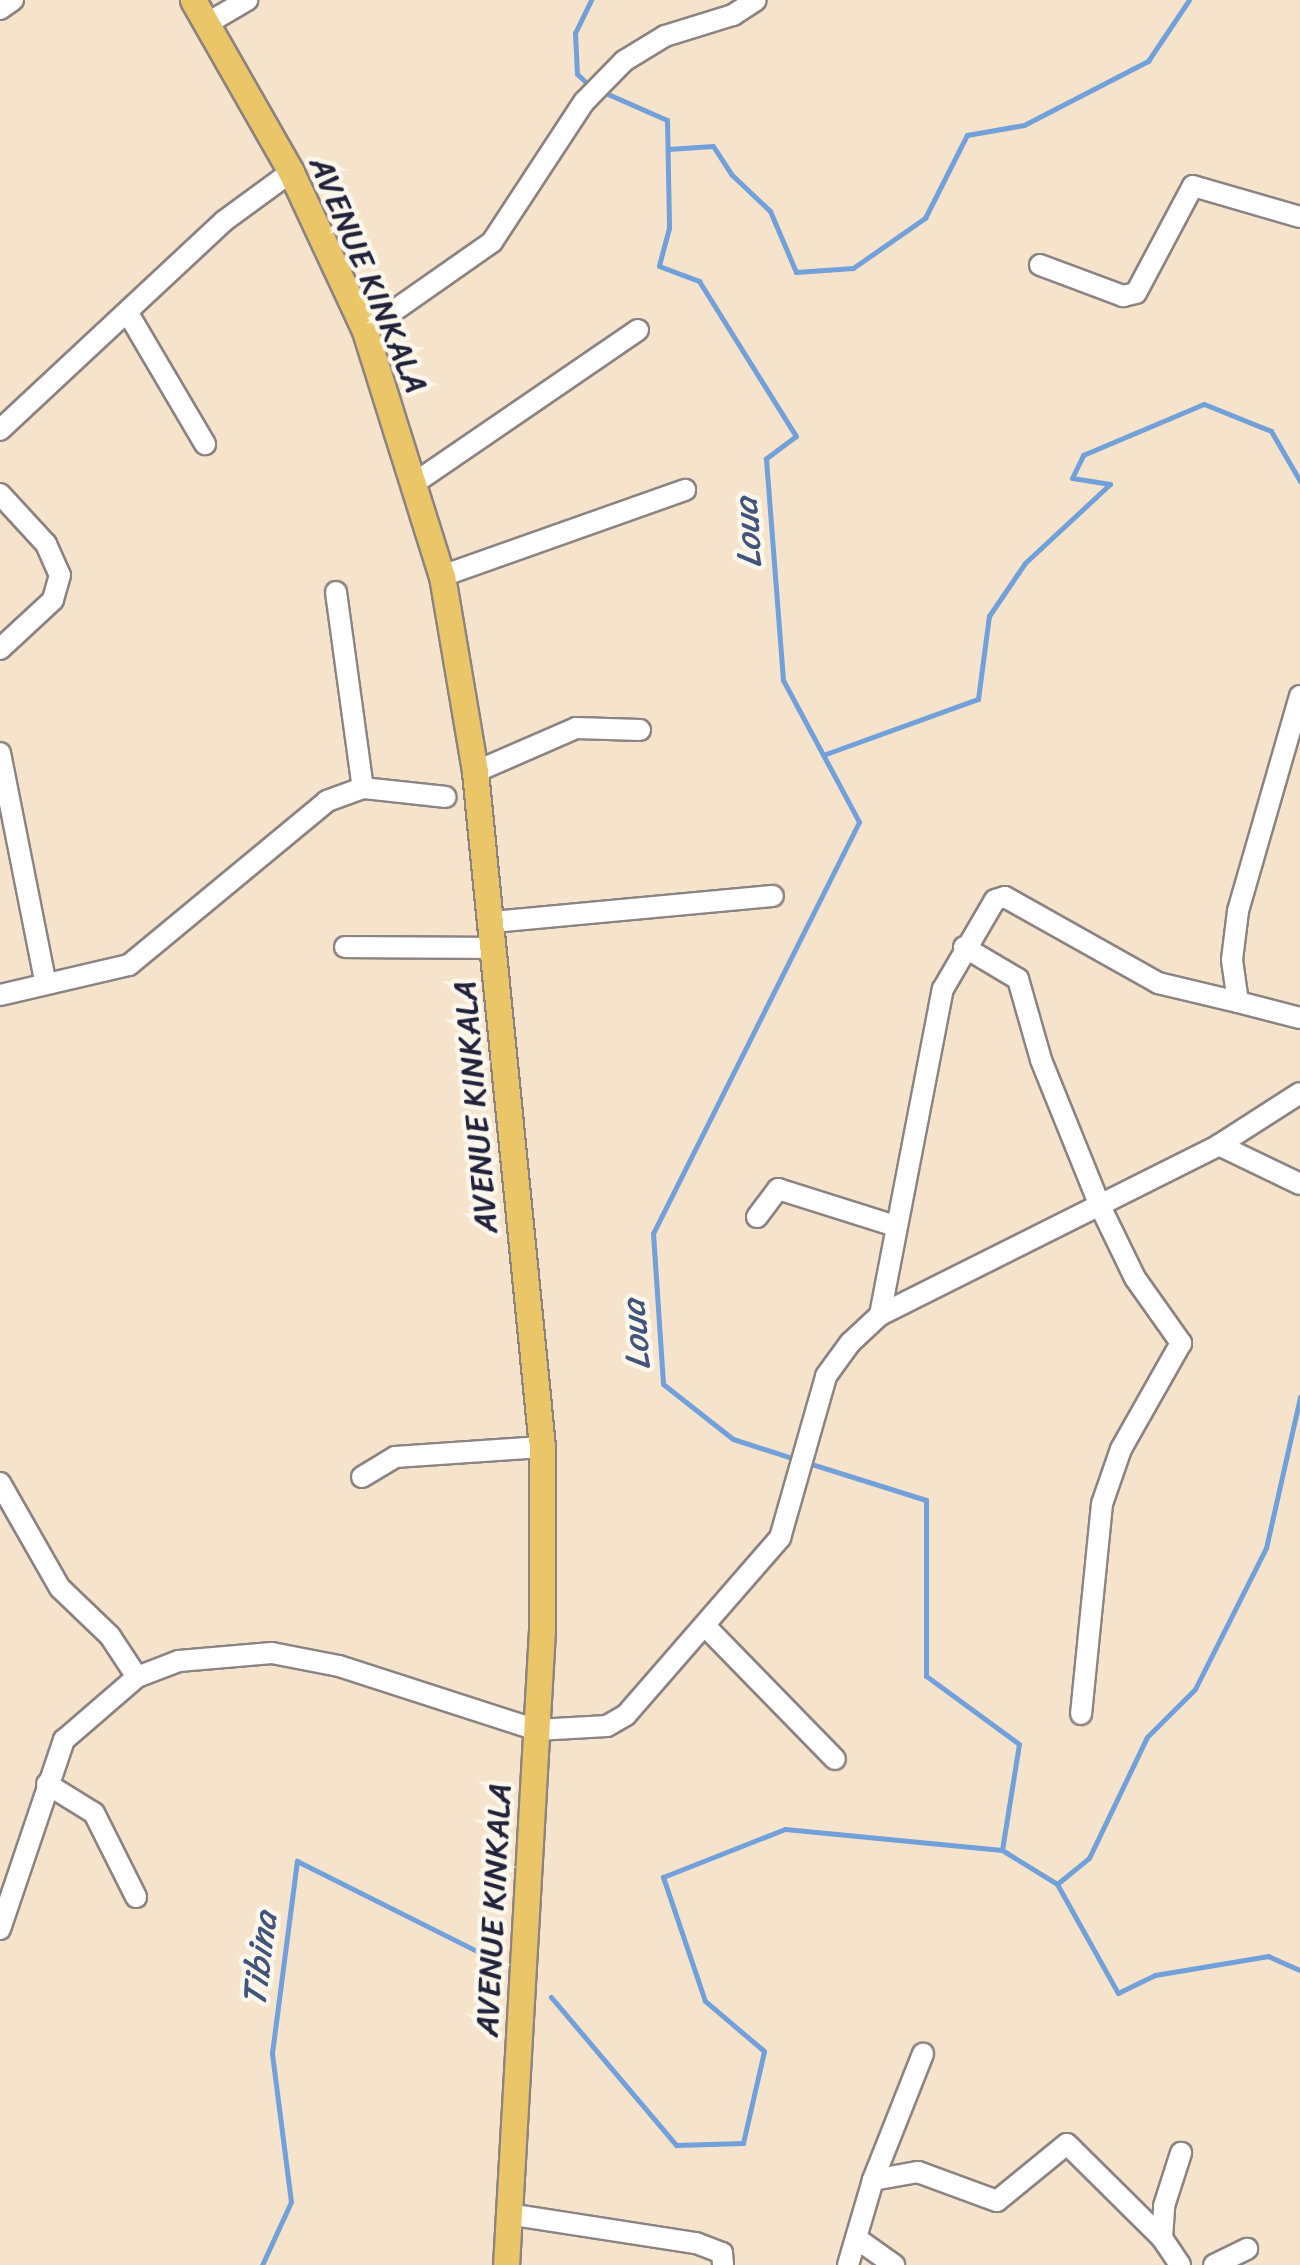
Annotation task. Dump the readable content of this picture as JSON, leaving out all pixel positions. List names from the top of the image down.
{
  "streets": {
    "main road": ["AVENUE KINKALA"]
  },
  "water": ["Loua", "Tibina"]
}
